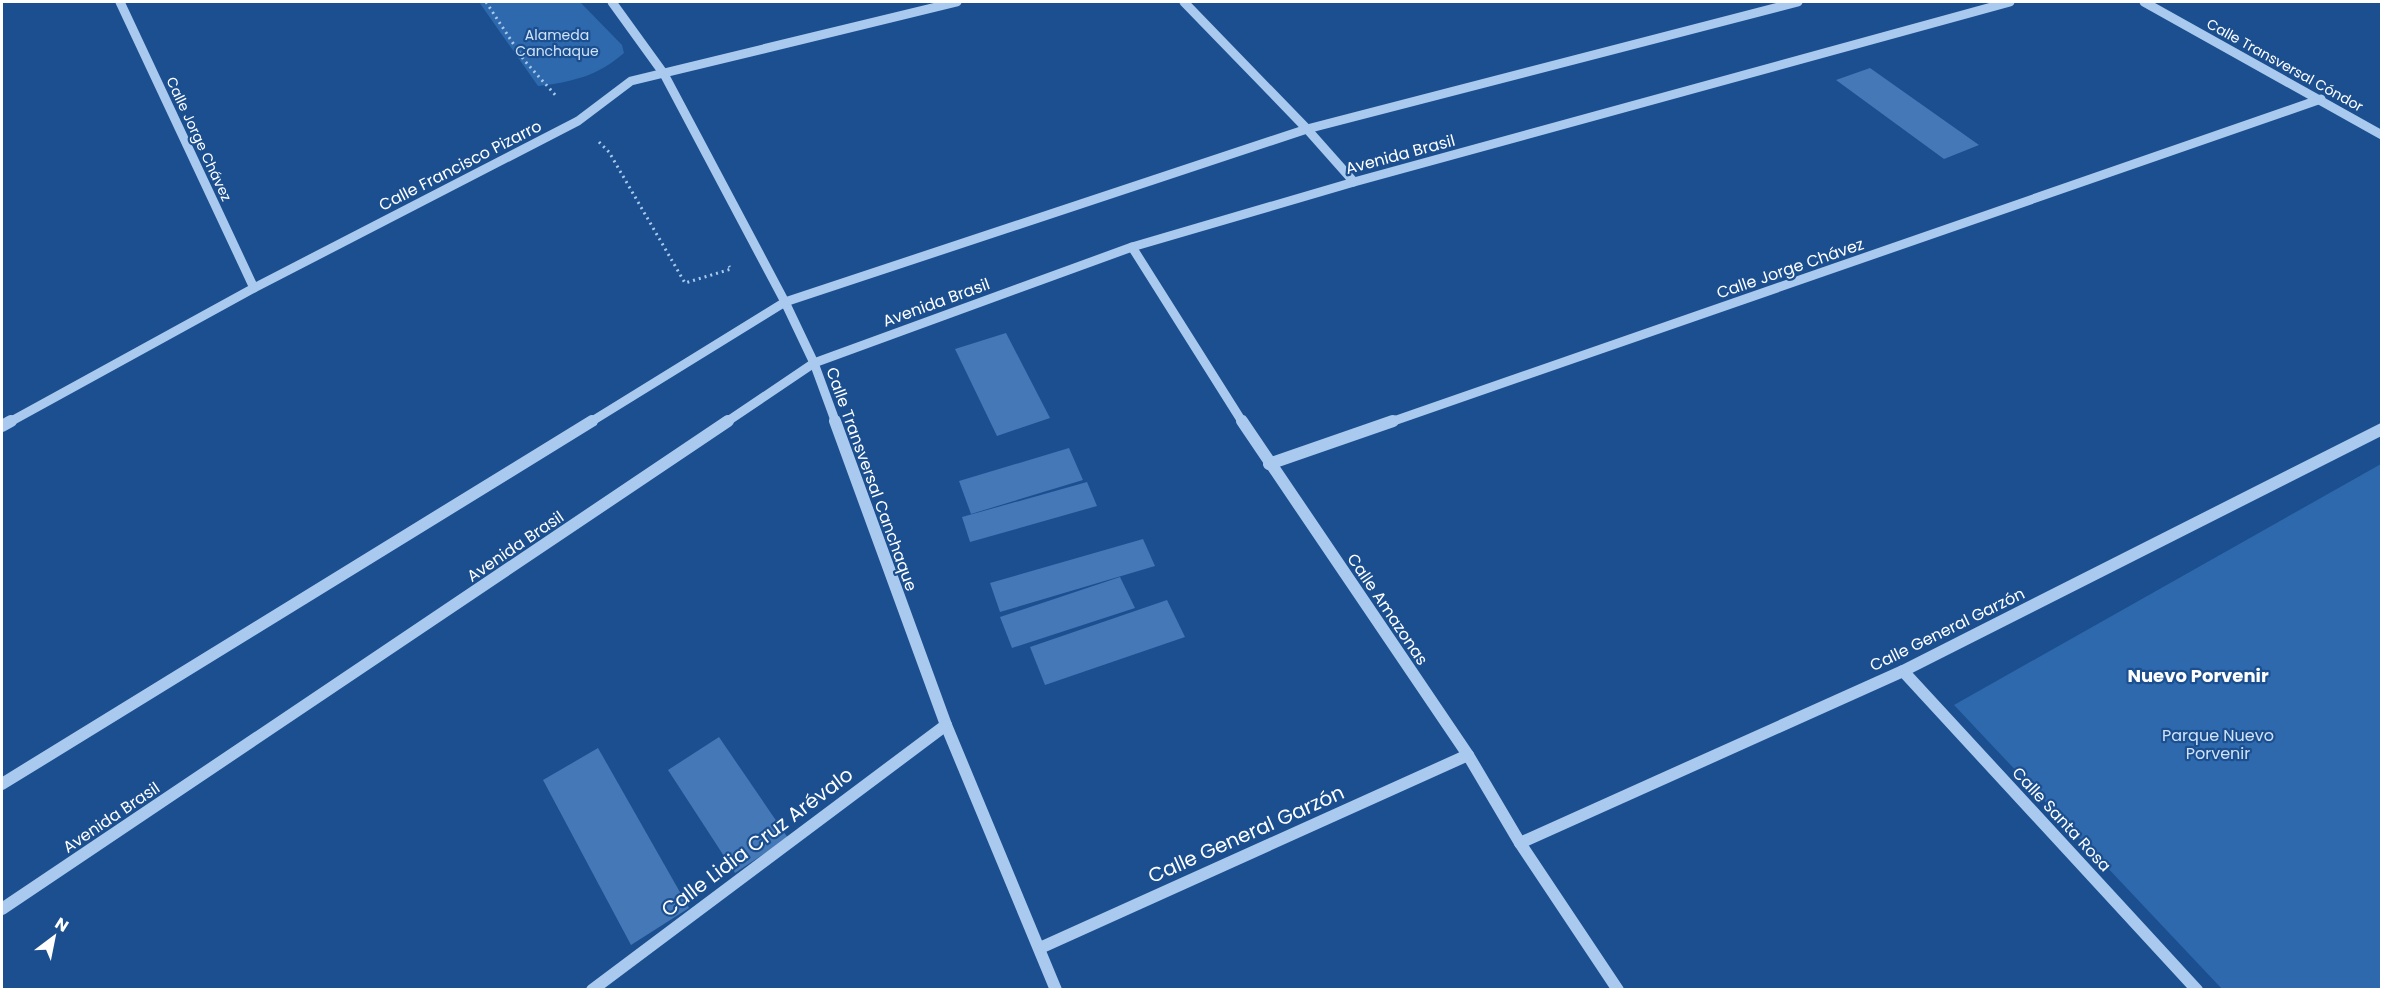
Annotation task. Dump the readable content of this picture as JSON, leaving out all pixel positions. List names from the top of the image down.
{
  "streets": {
    "street": [
      "Calle Transversal Cóndor",
      "Calle Jorge Chávez",
      "Avenida Brasil",
      "Calle Francisco Pizarro",
      "Calle Transversal Canchaque",
      "Calle Amazonas",
      "Calle General Garzón",
      "Calle Santa Rosa",
      "Calle Lidia Cruz Arévalo"
    ]
  },
  "crossings": [
    ["Calle Transversal Cóndor", "Calle Jorge Chávez"],
    ["Calle Jorge Chávez", "Calle Francisco Pizarro"],
    ["Calle Jorge Chávez", "Calle Amazonas"],
    ["Avenida Brasil", "Calle Transversal Canchaque"],
    ["Avenida Brasil", "Calle Amazonas"],
    ["Calle Francisco Pizarro", "Calle Transversal Canchaque"],
    ["Calle Transversal Canchaque", "Calle General Garzón"],
    ["Calle Transversal Canchaque", "Calle Lidia Cruz Arévalo"],
    ["Calle Amazonas", "Calle General Garzón"],
    ["Calle General Garzón", "Calle Santa Rosa"]
  ],
  "districts": ["Nuevo Porvenir"],
  "parks": ["Alameda Canchaque", "Parque Nuevo Porvenir"],
  "north": "top right"
}
